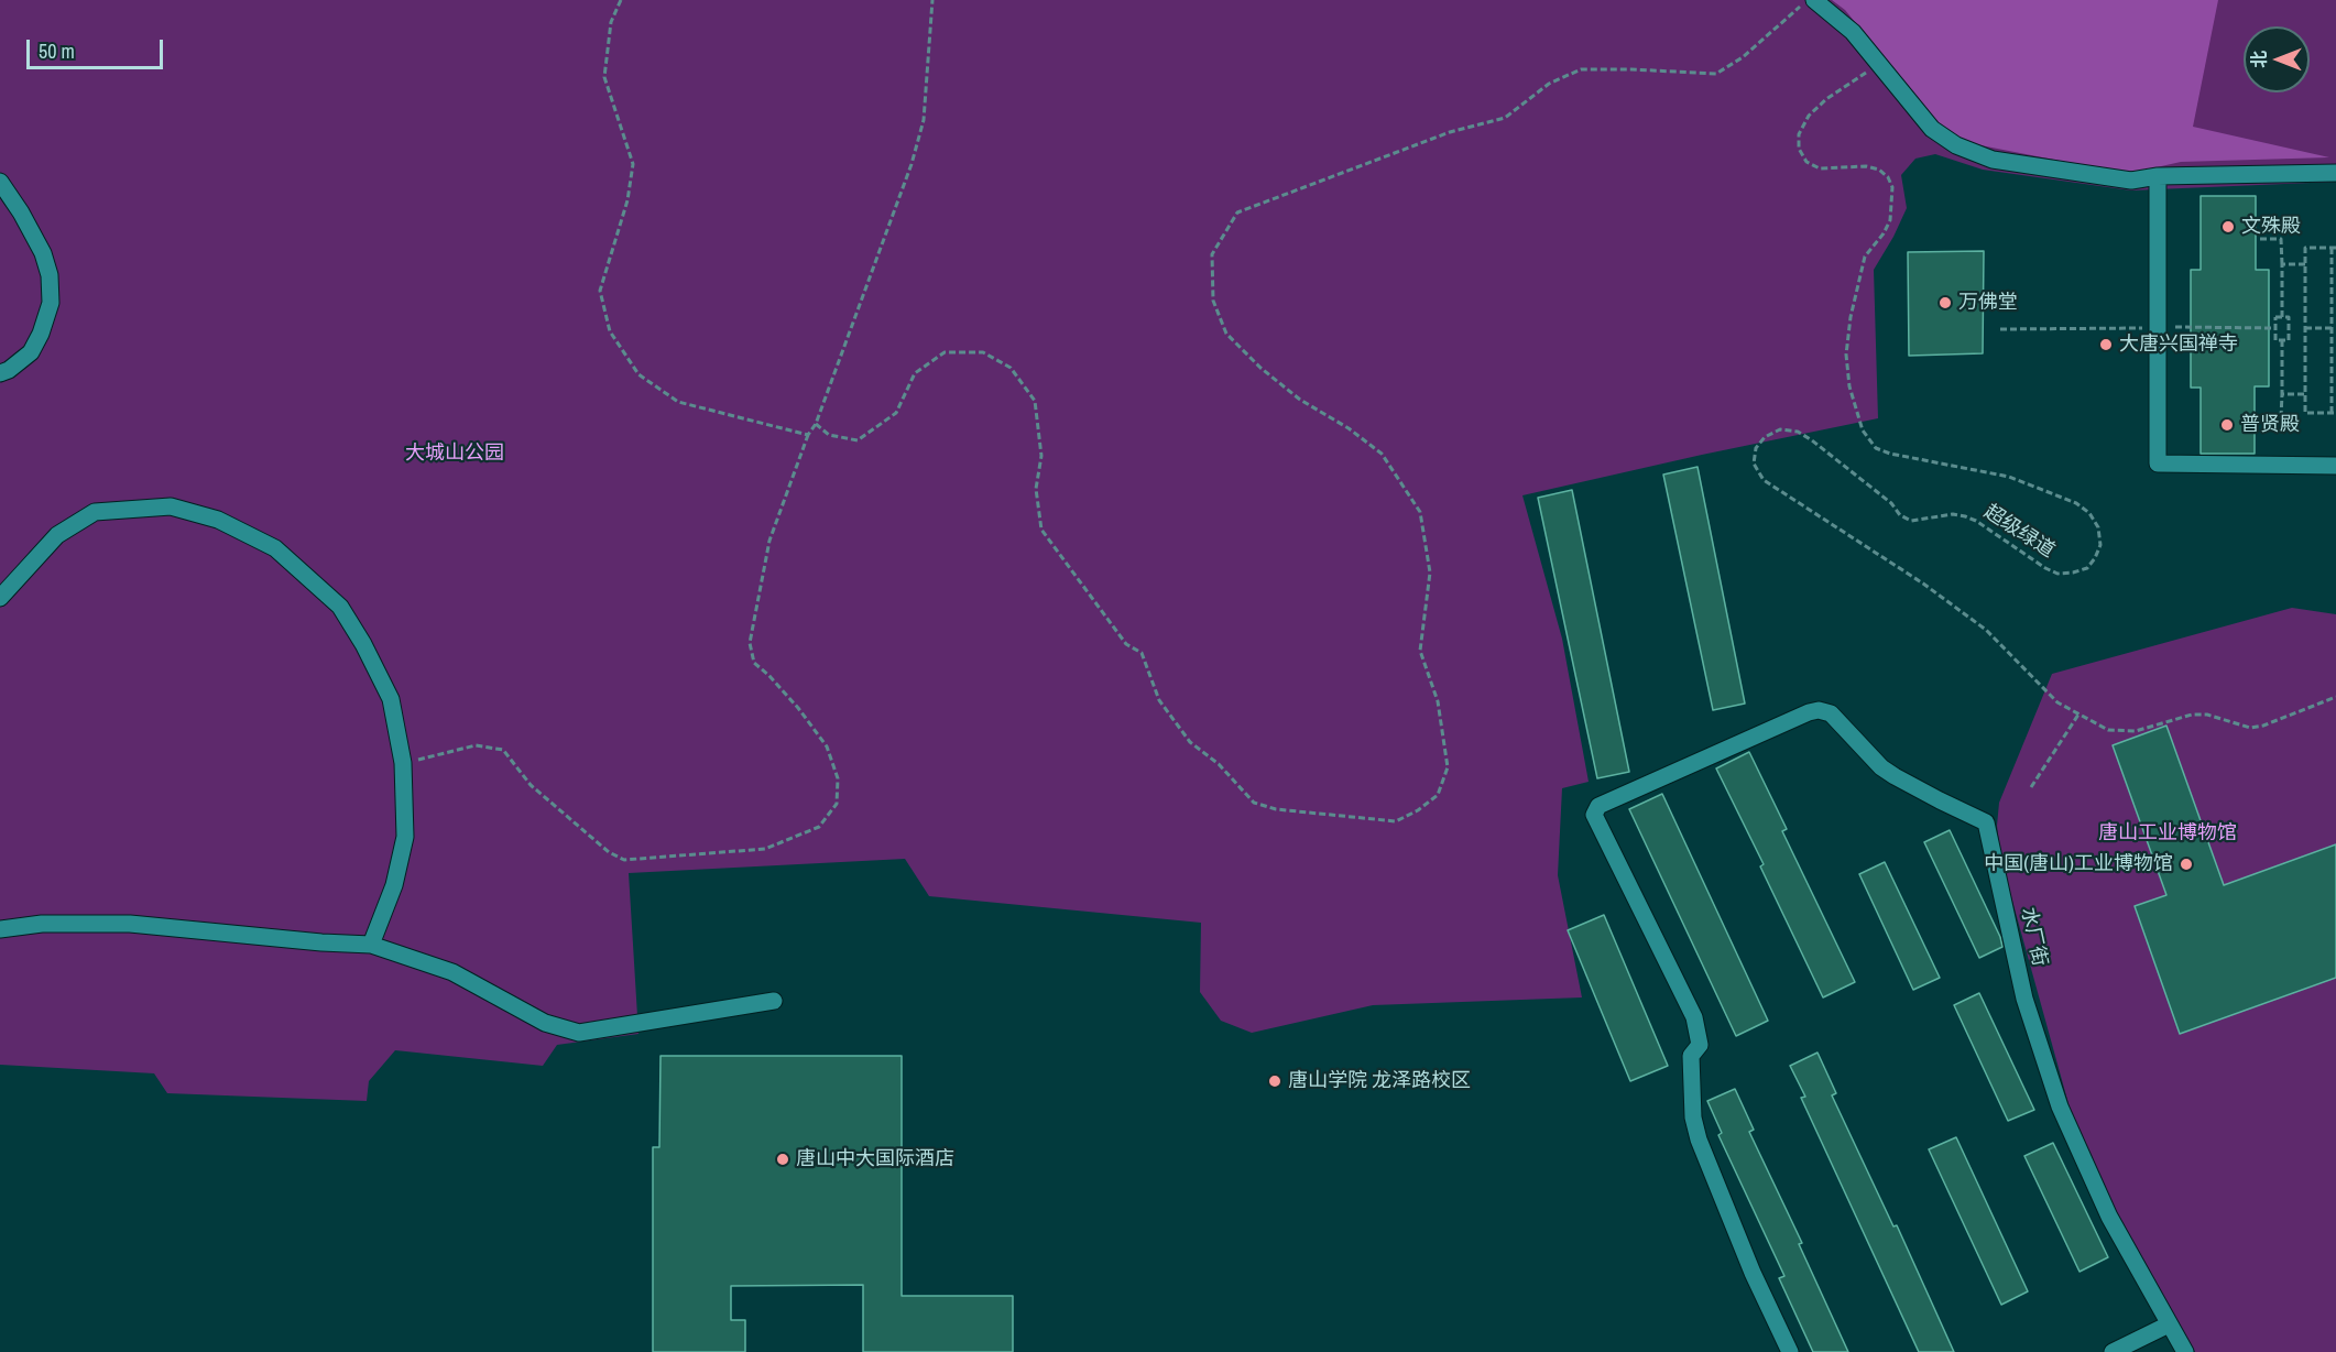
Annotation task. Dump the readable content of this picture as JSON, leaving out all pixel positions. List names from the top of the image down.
{
  "streets": {
    "street": ["水厂街"],
    "path": ["超级绿道"]
  },
  "parks": ["大城山公园", "唐山工业博物馆"],
  "places": [
    "文殊殿",
    "万佛堂",
    "大唐兴国禅寺",
    "普贤殿",
    "中国(唐山)工业博物馆",
    "唐山学院 龙泽路校区",
    "唐山中大国际酒店"
  ],
  "scale_bar": "50 m",
  "north": "left"
}
